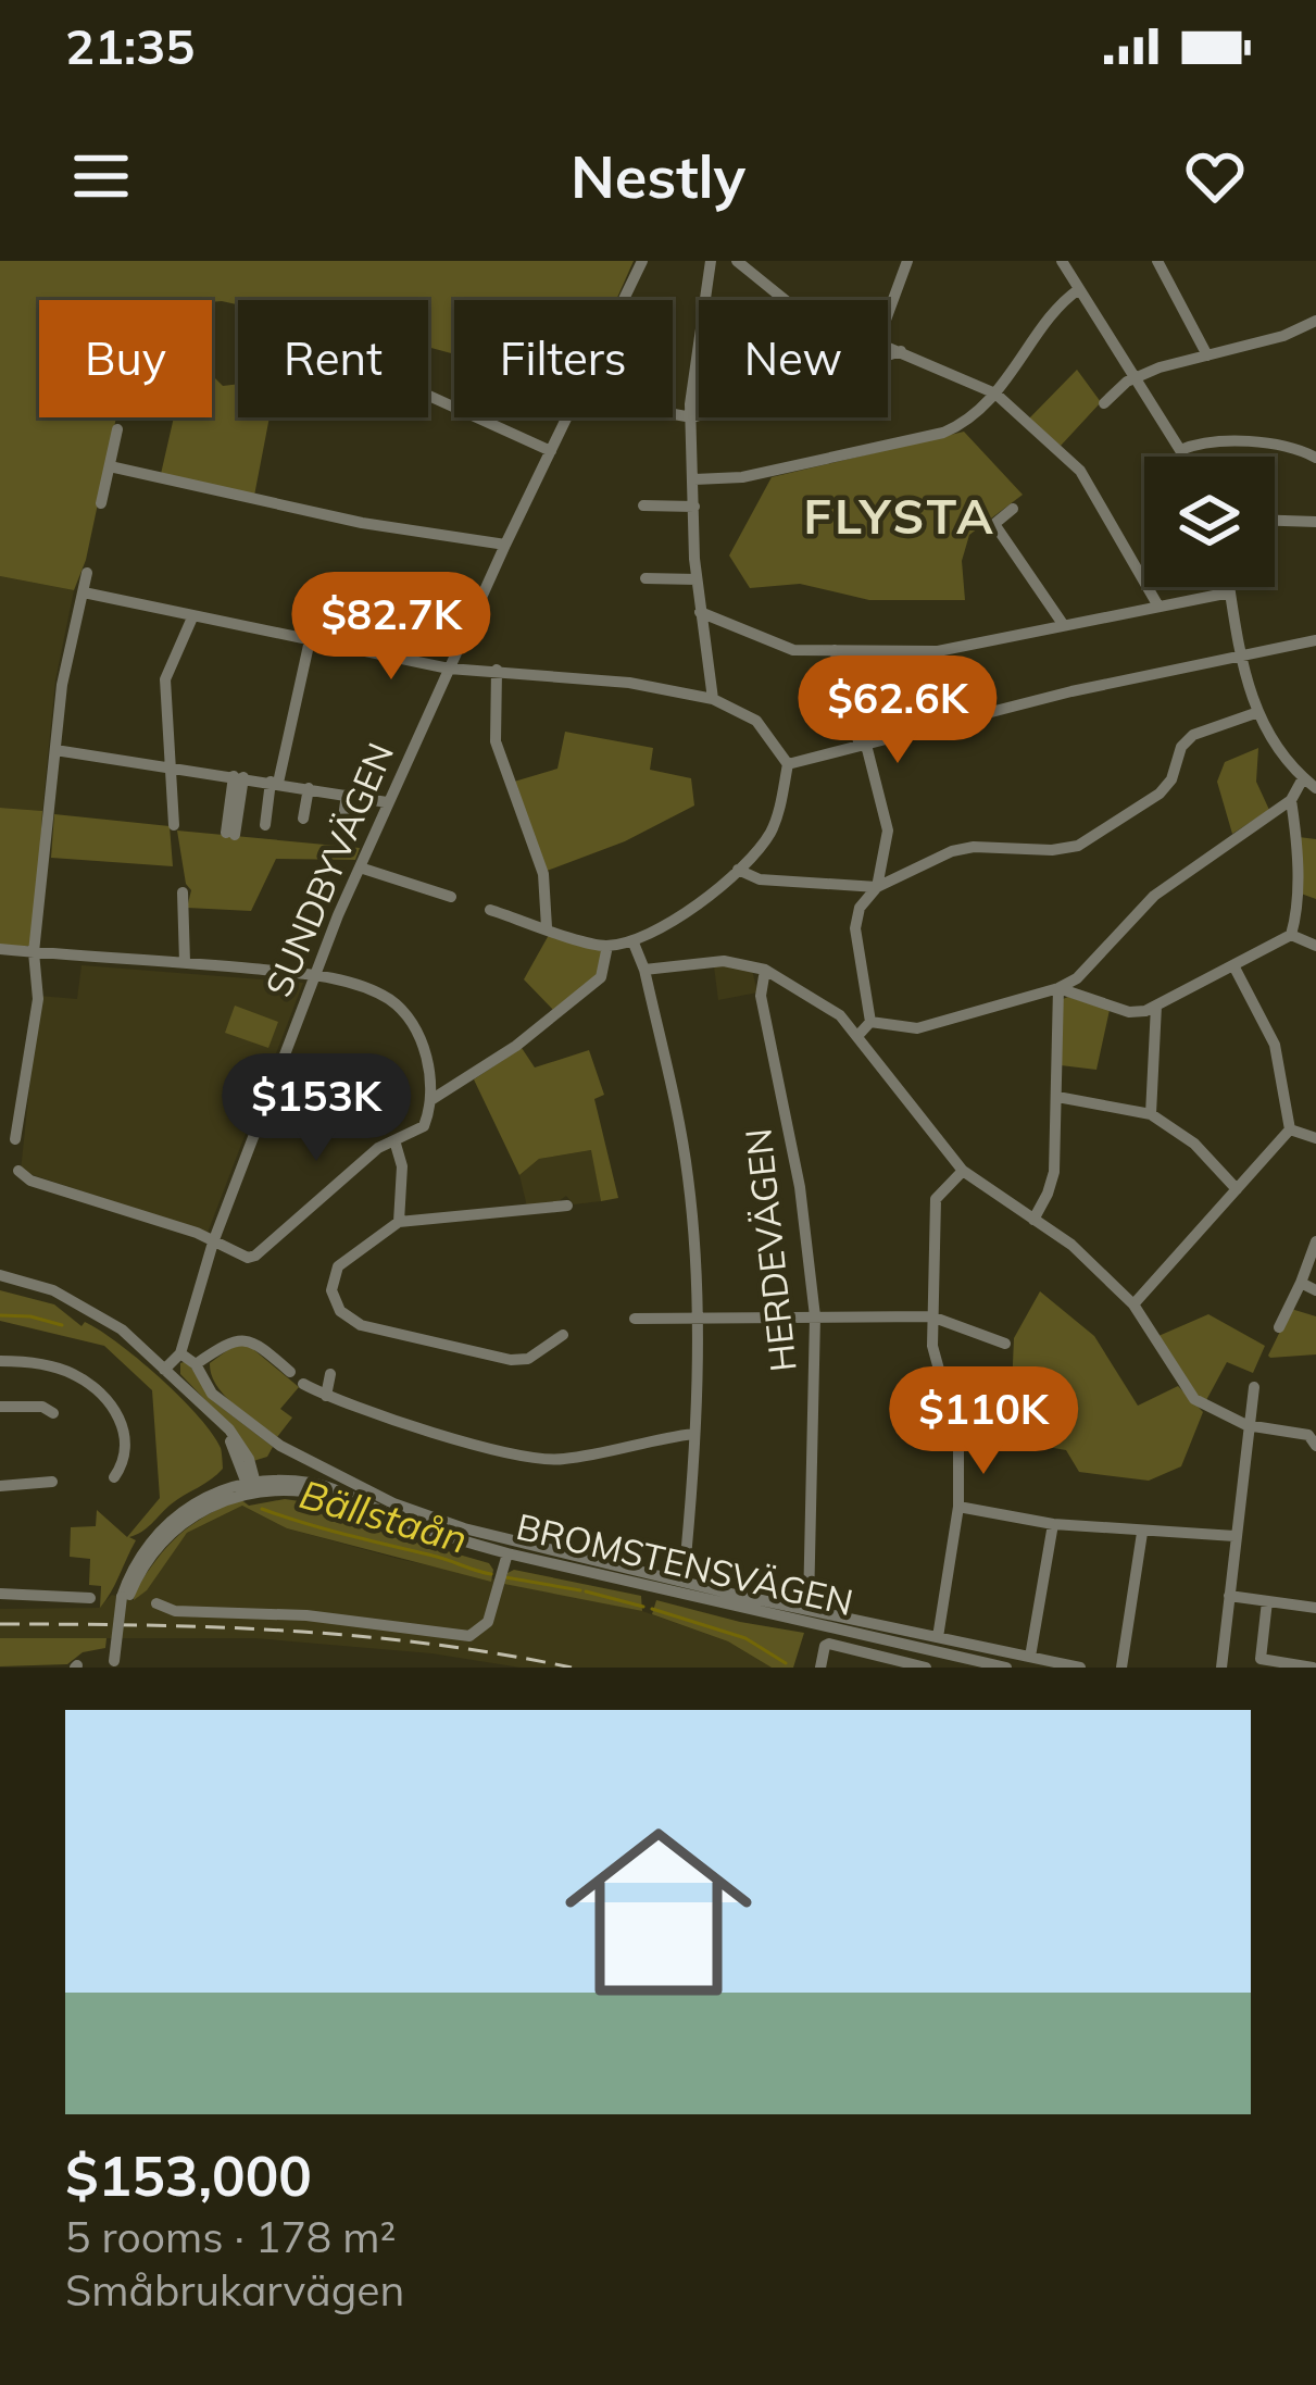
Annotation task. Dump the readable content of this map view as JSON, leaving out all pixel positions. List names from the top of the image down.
{
  "streets": {
    "street": ["SUNDBYVÄGEN", "HERDEVÄGEN", "BROMSTENSVÄGEN"]
  },
  "districts": ["FLYSTA"],
  "water": ["Bällstaån"],
  "page": {
    "status": "21:35",
    "header": "Nestly",
    "chip": [
      "Buy",
      "Rent",
      "Filters",
      "New"
    ],
    "price": [
      "$82.7K",
      "$62.6K",
      "$153K",
      "$110K"
    ],
    "list": [
      {
        "name": "$153,000",
        "note": "5 rooms · 178 m² · Småbrukarvägen"
      }
    ]
  }
}
